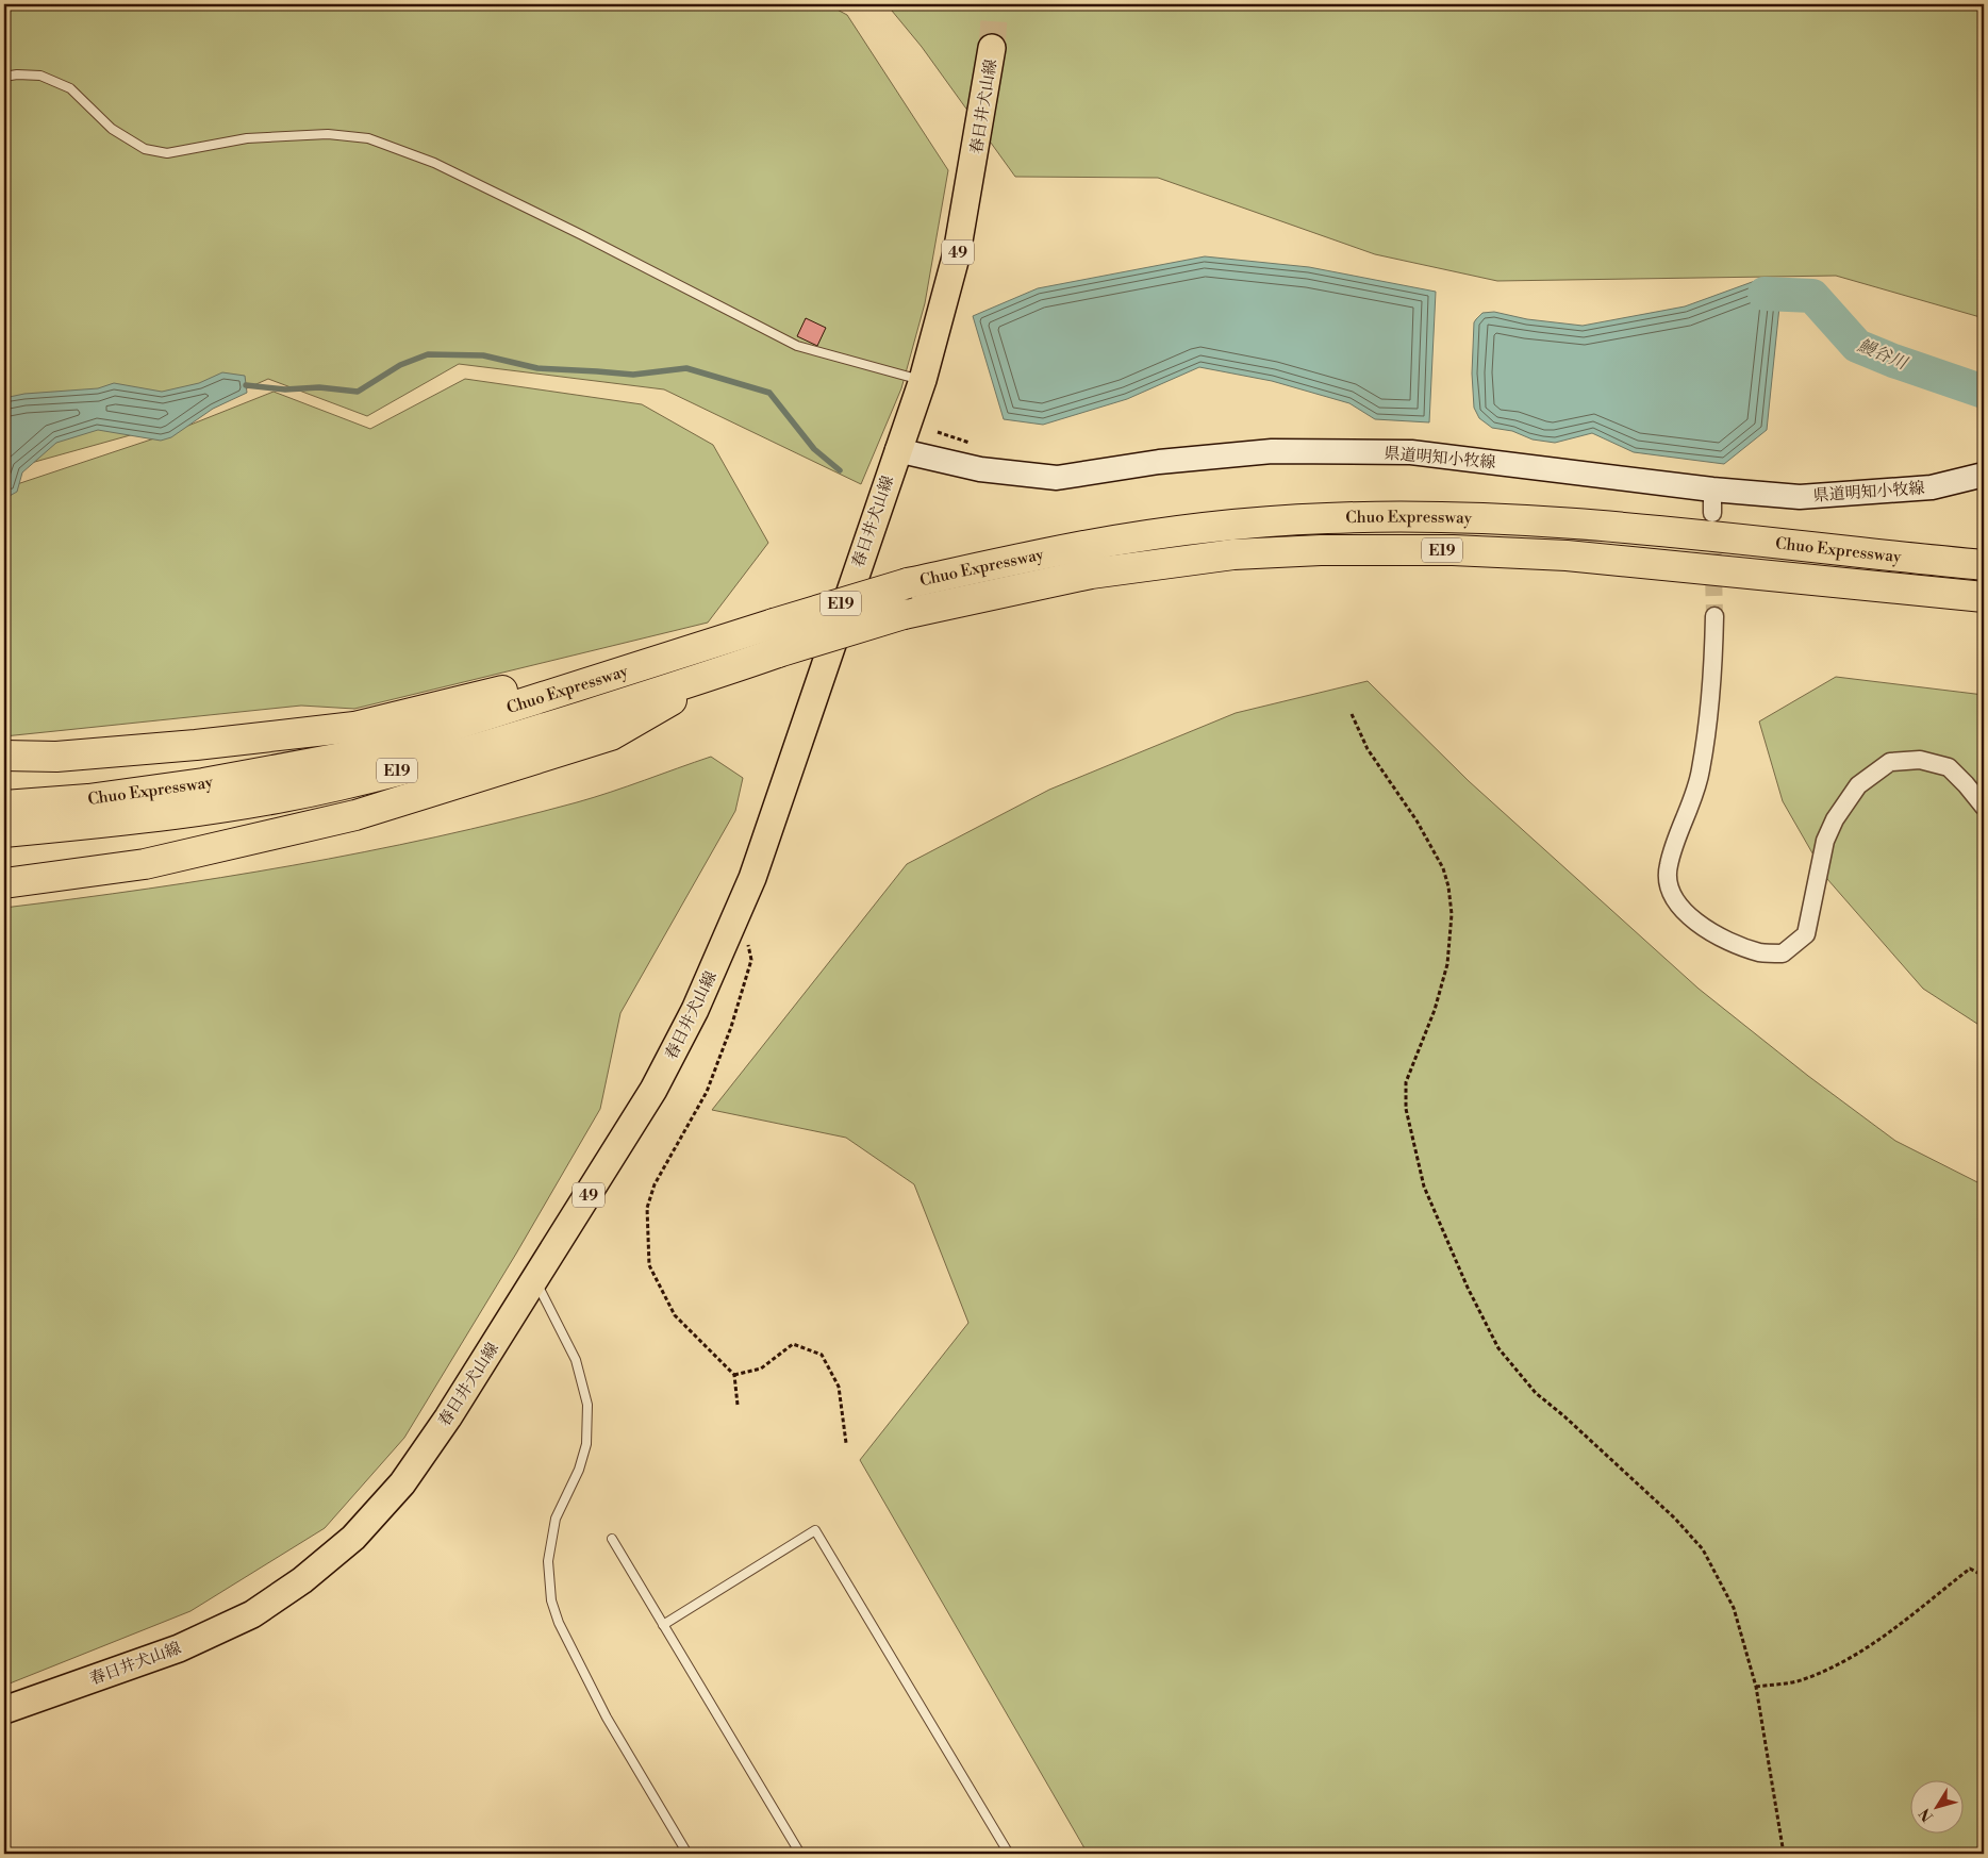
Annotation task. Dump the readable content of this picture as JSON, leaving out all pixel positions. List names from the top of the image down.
{
  "streets": {
    "highway": ["Chuo Expressway", "E19"],
    "main road": ["春日井犬山線", "49", "県道明知小牧線"]
  },
  "crossings": [
    ["春日井犬山線", "県道明知小牧線"]
  ],
  "water": ["鰻谷川"],
  "north": "bottom left"
}
